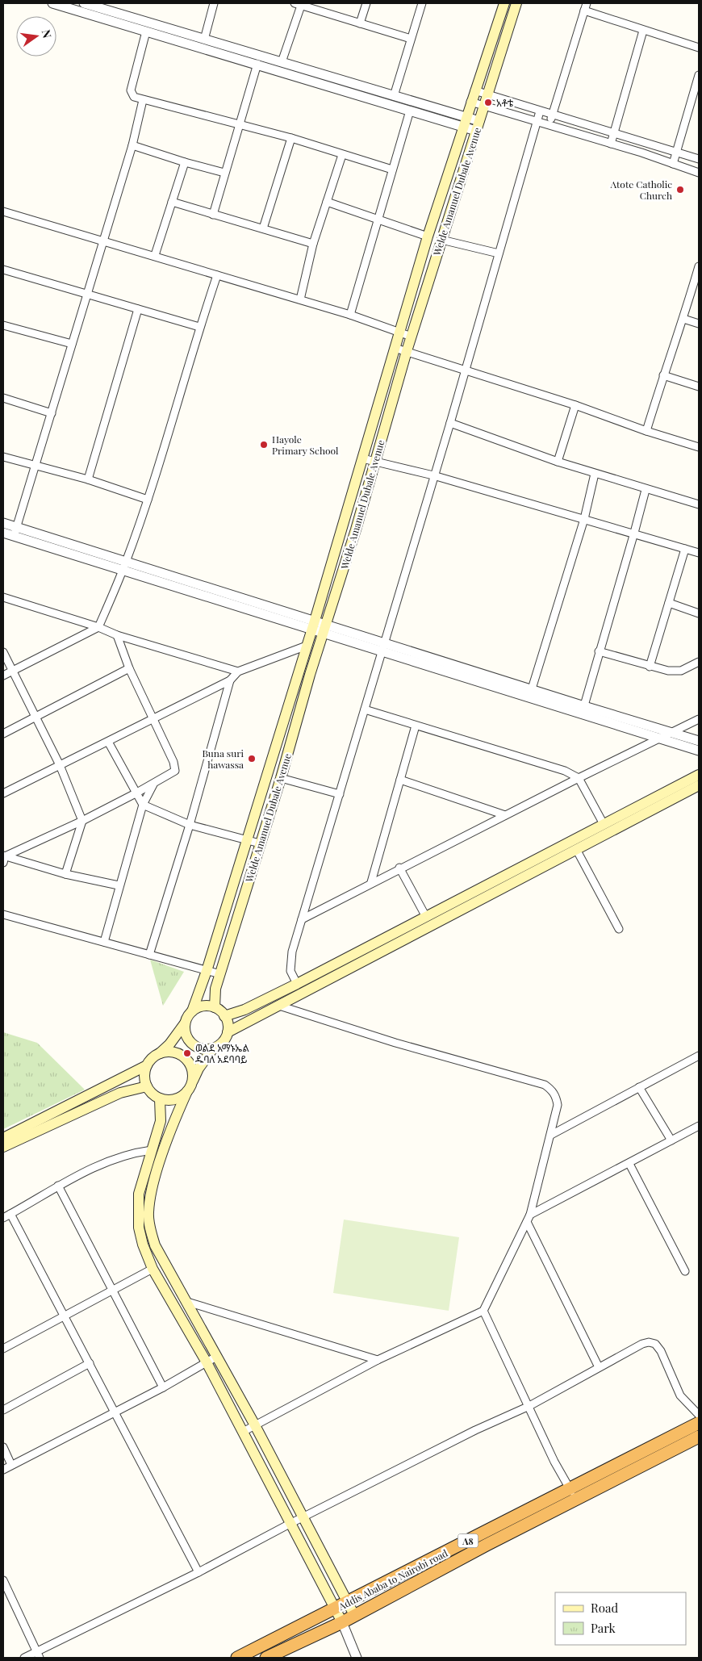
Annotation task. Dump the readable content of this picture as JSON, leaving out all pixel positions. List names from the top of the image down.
{
  "streets": {
    "highway": ["A8", "Addis Ababa to Nairobi road"],
    "main road": ["Welde Amanuel Dubale Avenue"]
  },
  "places": [
    "አቶቴ",
    "Atote Catholic Church",
    "Hayole Primary School",
    "Buna suri hawassa",
    "ወልደ አማኑኤል ዱባለ አደባባይ"
  ],
  "legend": ["Road", "Park"],
  "north": "right"
}
